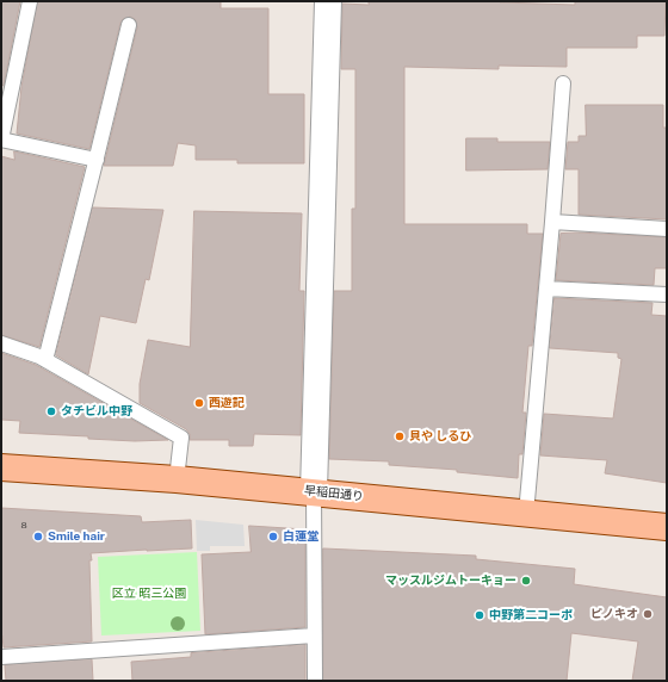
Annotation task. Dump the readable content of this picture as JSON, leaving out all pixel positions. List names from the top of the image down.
{
  "streets": {
    "main road": ["早稲田通り"]
  },
  "parks": ["区立 昭三公園"],
  "places": [
    "西遊記",
    "タチビル中野",
    "貝や しるひ",
    "Smile hair",
    "白蓮堂",
    "マッスルジムトーキョー",
    "ピノキオ",
    "中野第二コーポ"
  ],
  "house_numbers": ["8"]
}
